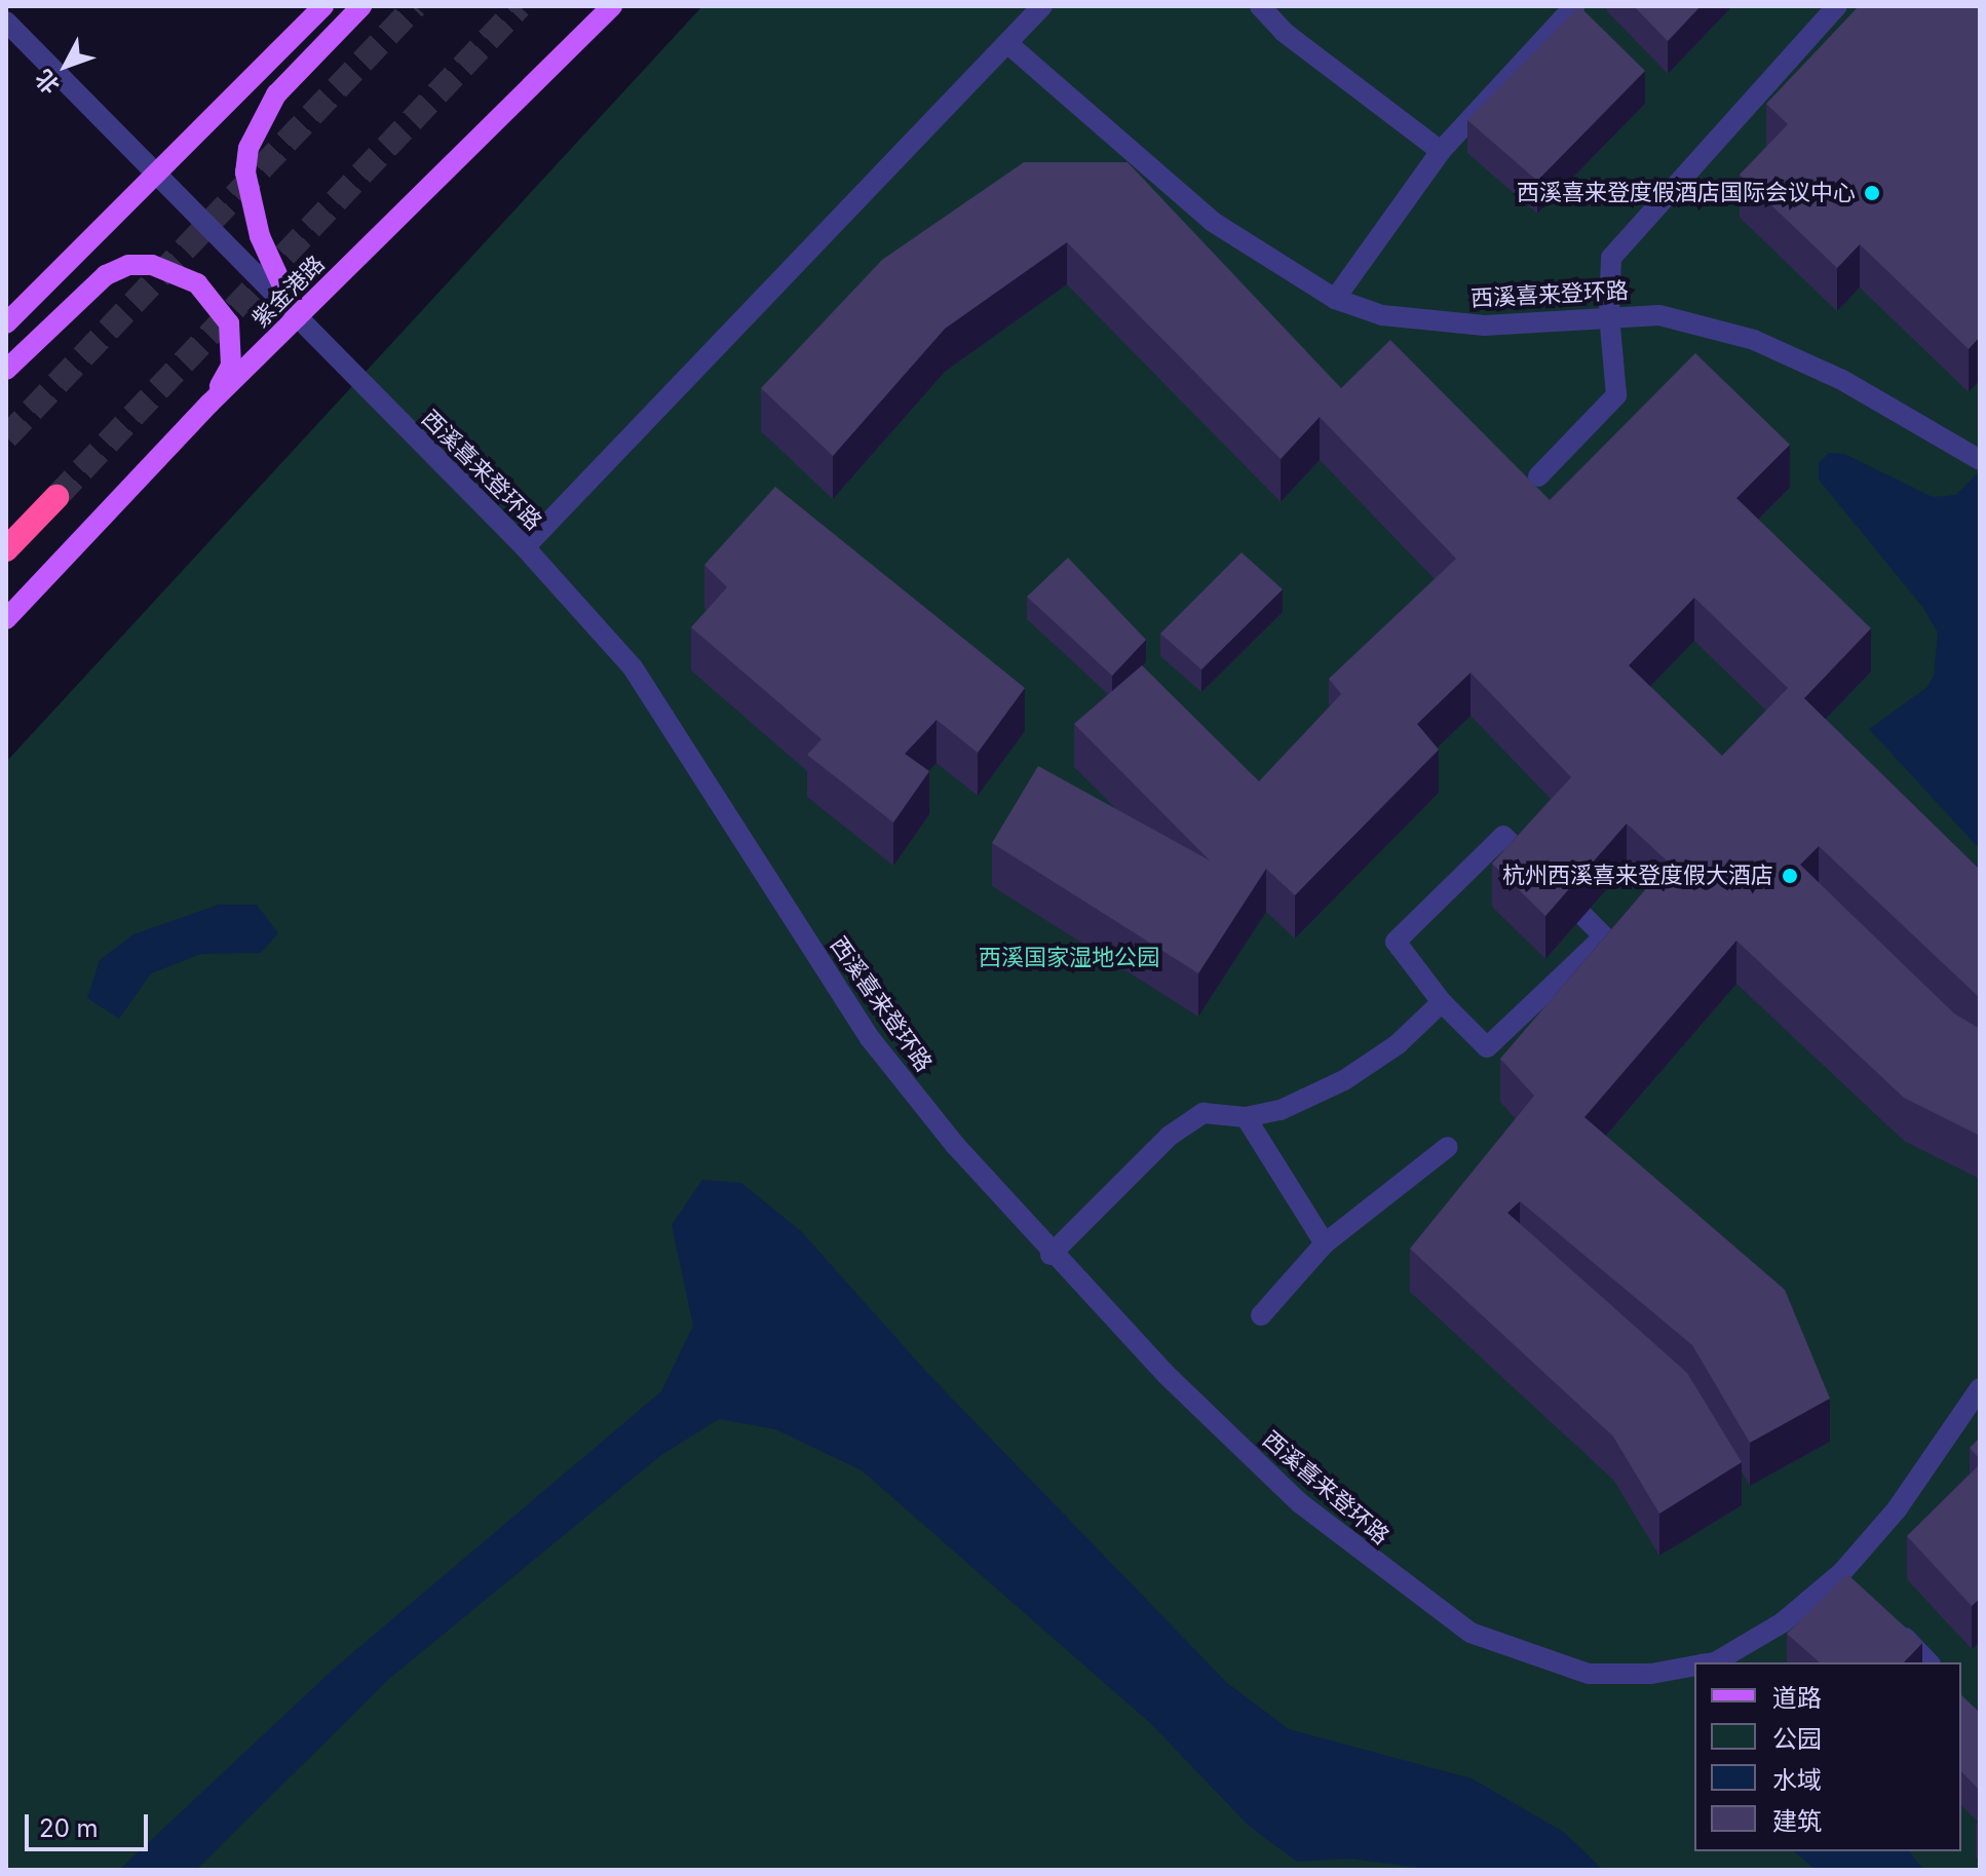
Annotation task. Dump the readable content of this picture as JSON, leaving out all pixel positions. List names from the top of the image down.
{
  "streets": {
    "main road": ["紫金港路"],
    "street": ["西溪喜来登环路"]
  },
  "crossings": [
    ["紫金港路", "西溪喜来登环路"]
  ],
  "parks": ["西溪国家湿地公园"],
  "places": ["西溪喜来登度假酒店国际会议中心", "杭州西溪喜来登度假大酒店"],
  "legend": [
    "道路",
    "公园",
    "水域",
    "建筑"
  ],
  "scale_bar": "20 m",
  "north": "bottom left"
}
